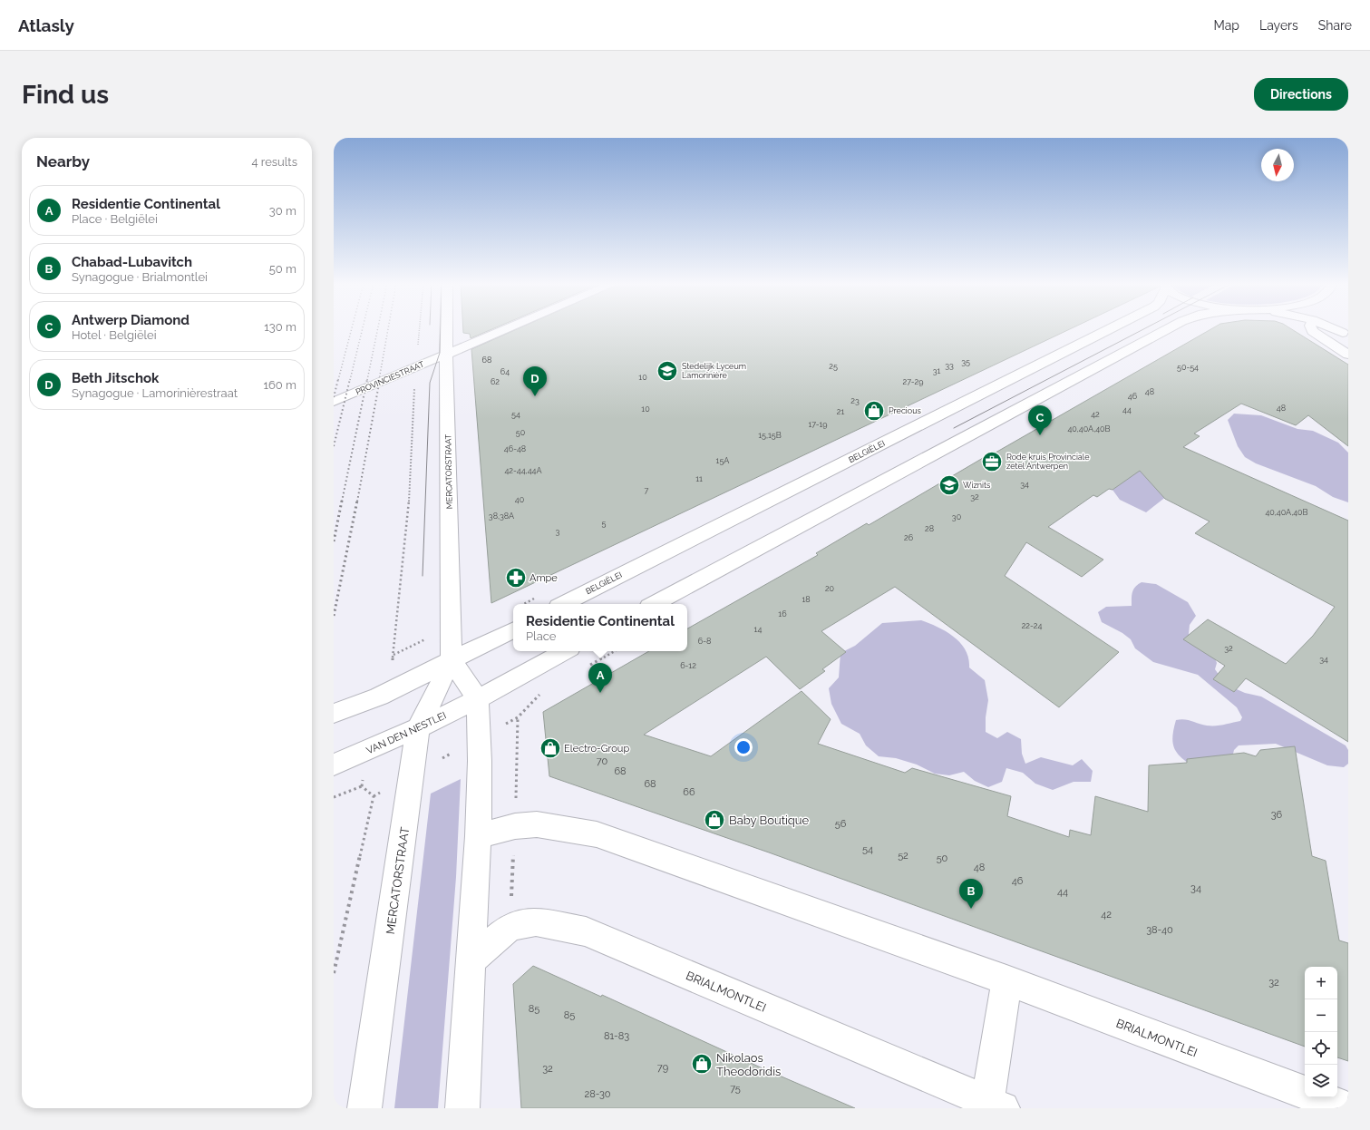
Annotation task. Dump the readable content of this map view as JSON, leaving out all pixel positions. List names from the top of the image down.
{
  "streets": {
    "street": [
      "PROVINCIESTRAAT",
      "BELGIËLEI",
      "MERCATORSTRAAT",
      "VAN DEN NESTLEI",
      "BRIALMONTLEI"
    ]
  },
  "crossings": [
    ["PROVINCIESTRAAT", "MERCATORSTRAAT"],
    ["MERCATORSTRAAT", "VAN DEN NESTLEI"]
  ],
  "places": {
    "school or university": ["Stedelijk Lyceum Lamorinière", "Wiznits"],
    "shop": [
      "Precious",
      "Electro-Group",
      "Baby Boutique",
      "Nikolaos Theodoridis"
    ],
    "office": ["Rode kruis Provinciale zetel Antwerpen"],
    "pharmacy": ["Ampe"]
  },
  "house_numbers": [
    "68",
    "35",
    "33",
    "25",
    "50-54",
    "31",
    "64",
    "10",
    "62",
    "27-29",
    "48",
    "46",
    "23",
    "48",
    "10",
    "44",
    "21",
    "54",
    "42",
    "17-19",
    "40,40A,40B",
    "50",
    "15,15B",
    "46-48",
    "15A",
    "42-44,44A",
    "11",
    "34",
    "7",
    "32",
    "40",
    "40,40A,40B",
    "38,38A",
    "30",
    "5",
    "28",
    "3",
    "26",
    "20",
    "18",
    "16",
    "22-24",
    "14",
    "6-8",
    "32",
    "34",
    "6-12",
    "70",
    "68",
    "68",
    "66",
    "36",
    "56",
    "54",
    "52",
    "50",
    "48",
    "46",
    "34",
    "44",
    "42",
    "38-40",
    "32",
    "85",
    "85",
    "81-83",
    "79",
    "32",
    "75",
    "28-30"
  ],
  "north": "bottom",
  "page": {
    "header": "Atlasly",
    "nav": ["Map", "Layers", "Share"],
    "buttons": "Directions",
    "title": "Find us",
    "heading": ["Nearby", "4 results"],
    "list": [
      {
        "mark": "A",
        "name": "Residentie Continental",
        "note": "Place · Belgiëlei",
        "value": "30 m"
      },
      {
        "mark": "B",
        "name": "Chabad-Lubavitch",
        "note": "Synagogue · Brialmontlei",
        "value": "50 m"
      },
      {
        "mark": "C",
        "name": "Antwerp Diamond",
        "note": "Hotel · Belgiëlei",
        "value": "130 m"
      },
      {
        "mark": "D",
        "name": "Beth Jitschok",
        "note": "Synagogue · Lamorinièrestraat",
        "value": "160 m"
      }
    ],
    "pins": [
      "D",
      "C",
      "A",
      "B"
    ],
    "popup": ["Residentie Continental", "Place"],
    "map_buttons": ["+", "−"]
  }
}
